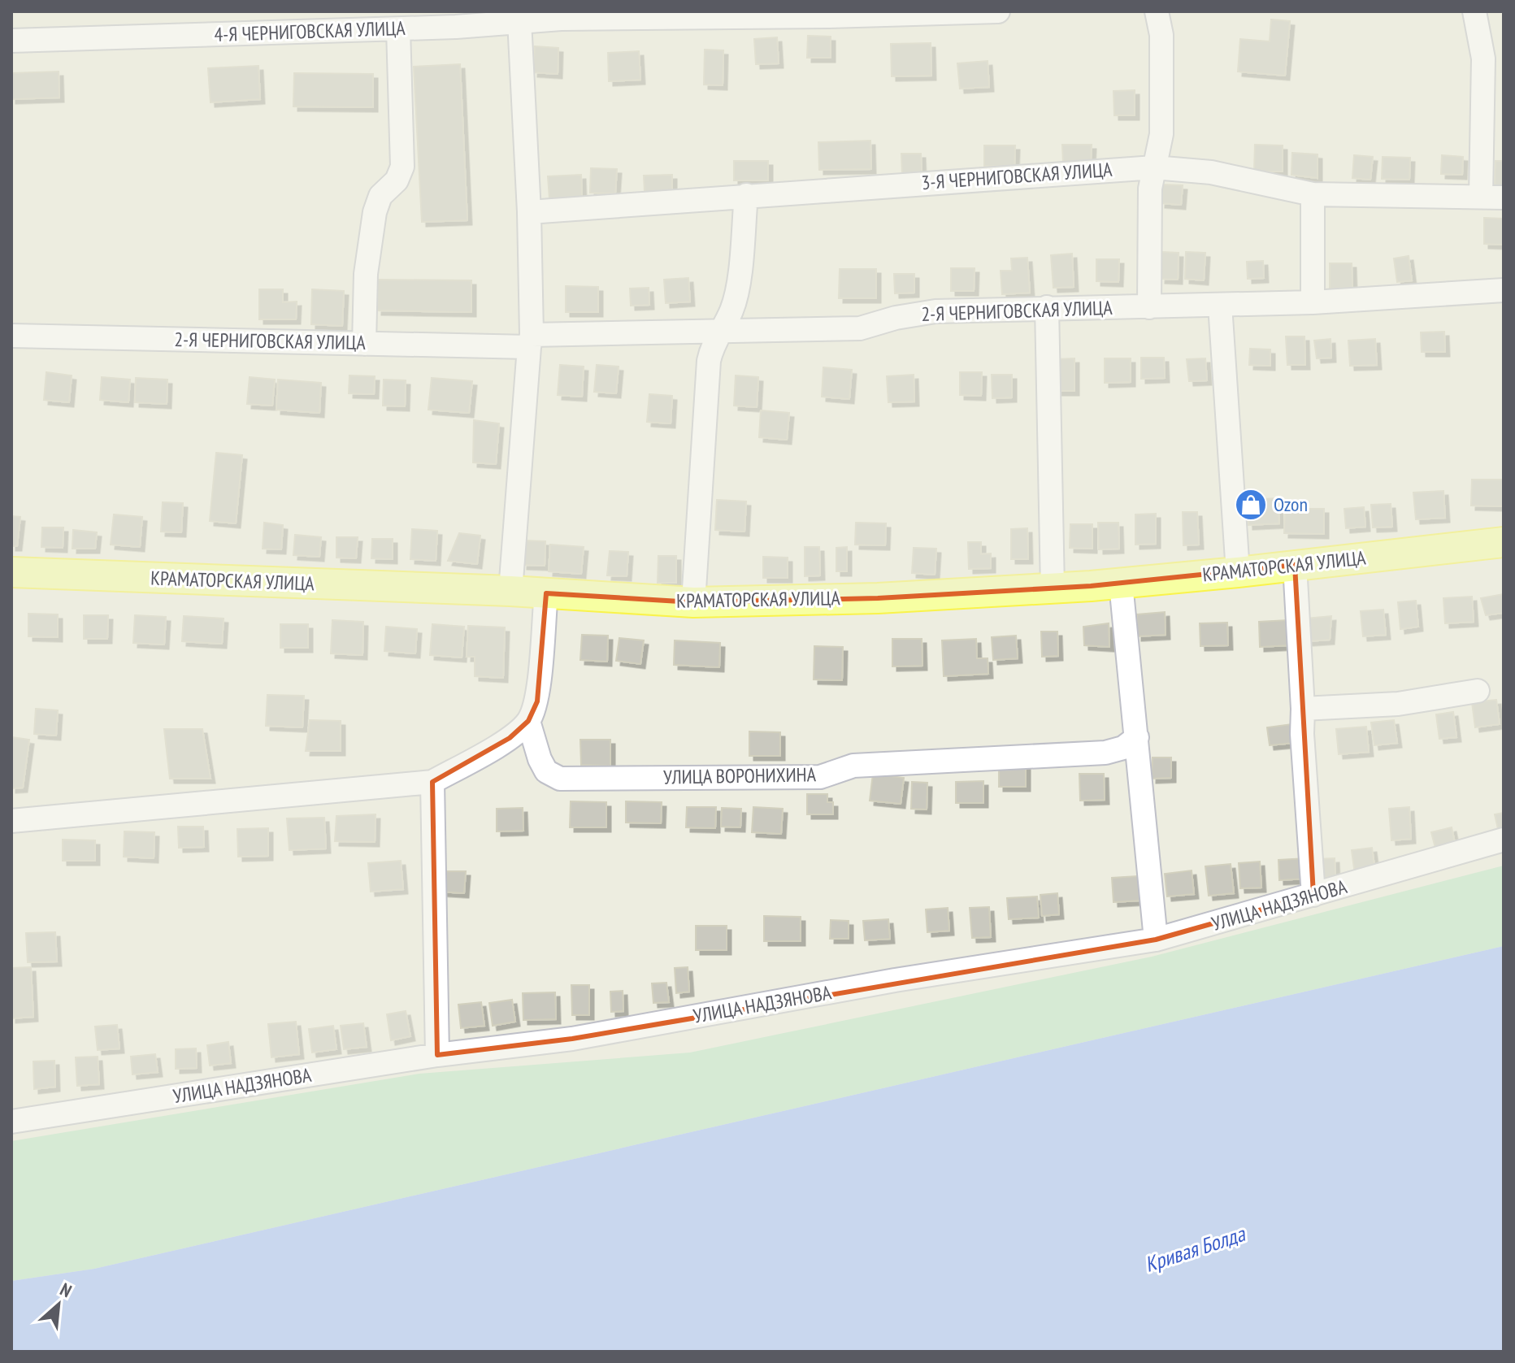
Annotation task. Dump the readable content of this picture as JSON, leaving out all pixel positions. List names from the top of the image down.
{
  "streets": {
    "main road": ["КРАМАТОРСКАЯ УЛИЦА"],
    "street": [
      "4-Я ЧЕРНИГОВСКАЯ УЛИЦА",
      "3-Я ЧЕРНИГОВСКАЯ УЛИЦА",
      "2-Я ЧЕРНИГОВСКАЯ УЛИЦА",
      "УЛИЦА ВОРОНИХИНА",
      "УЛИЦА НАДЗЯНОВА"
    ]
  },
  "water": ["Кривая Болда"],
  "places": {
    "shop": ["Ozon"]
  },
  "north": "top right"
}
